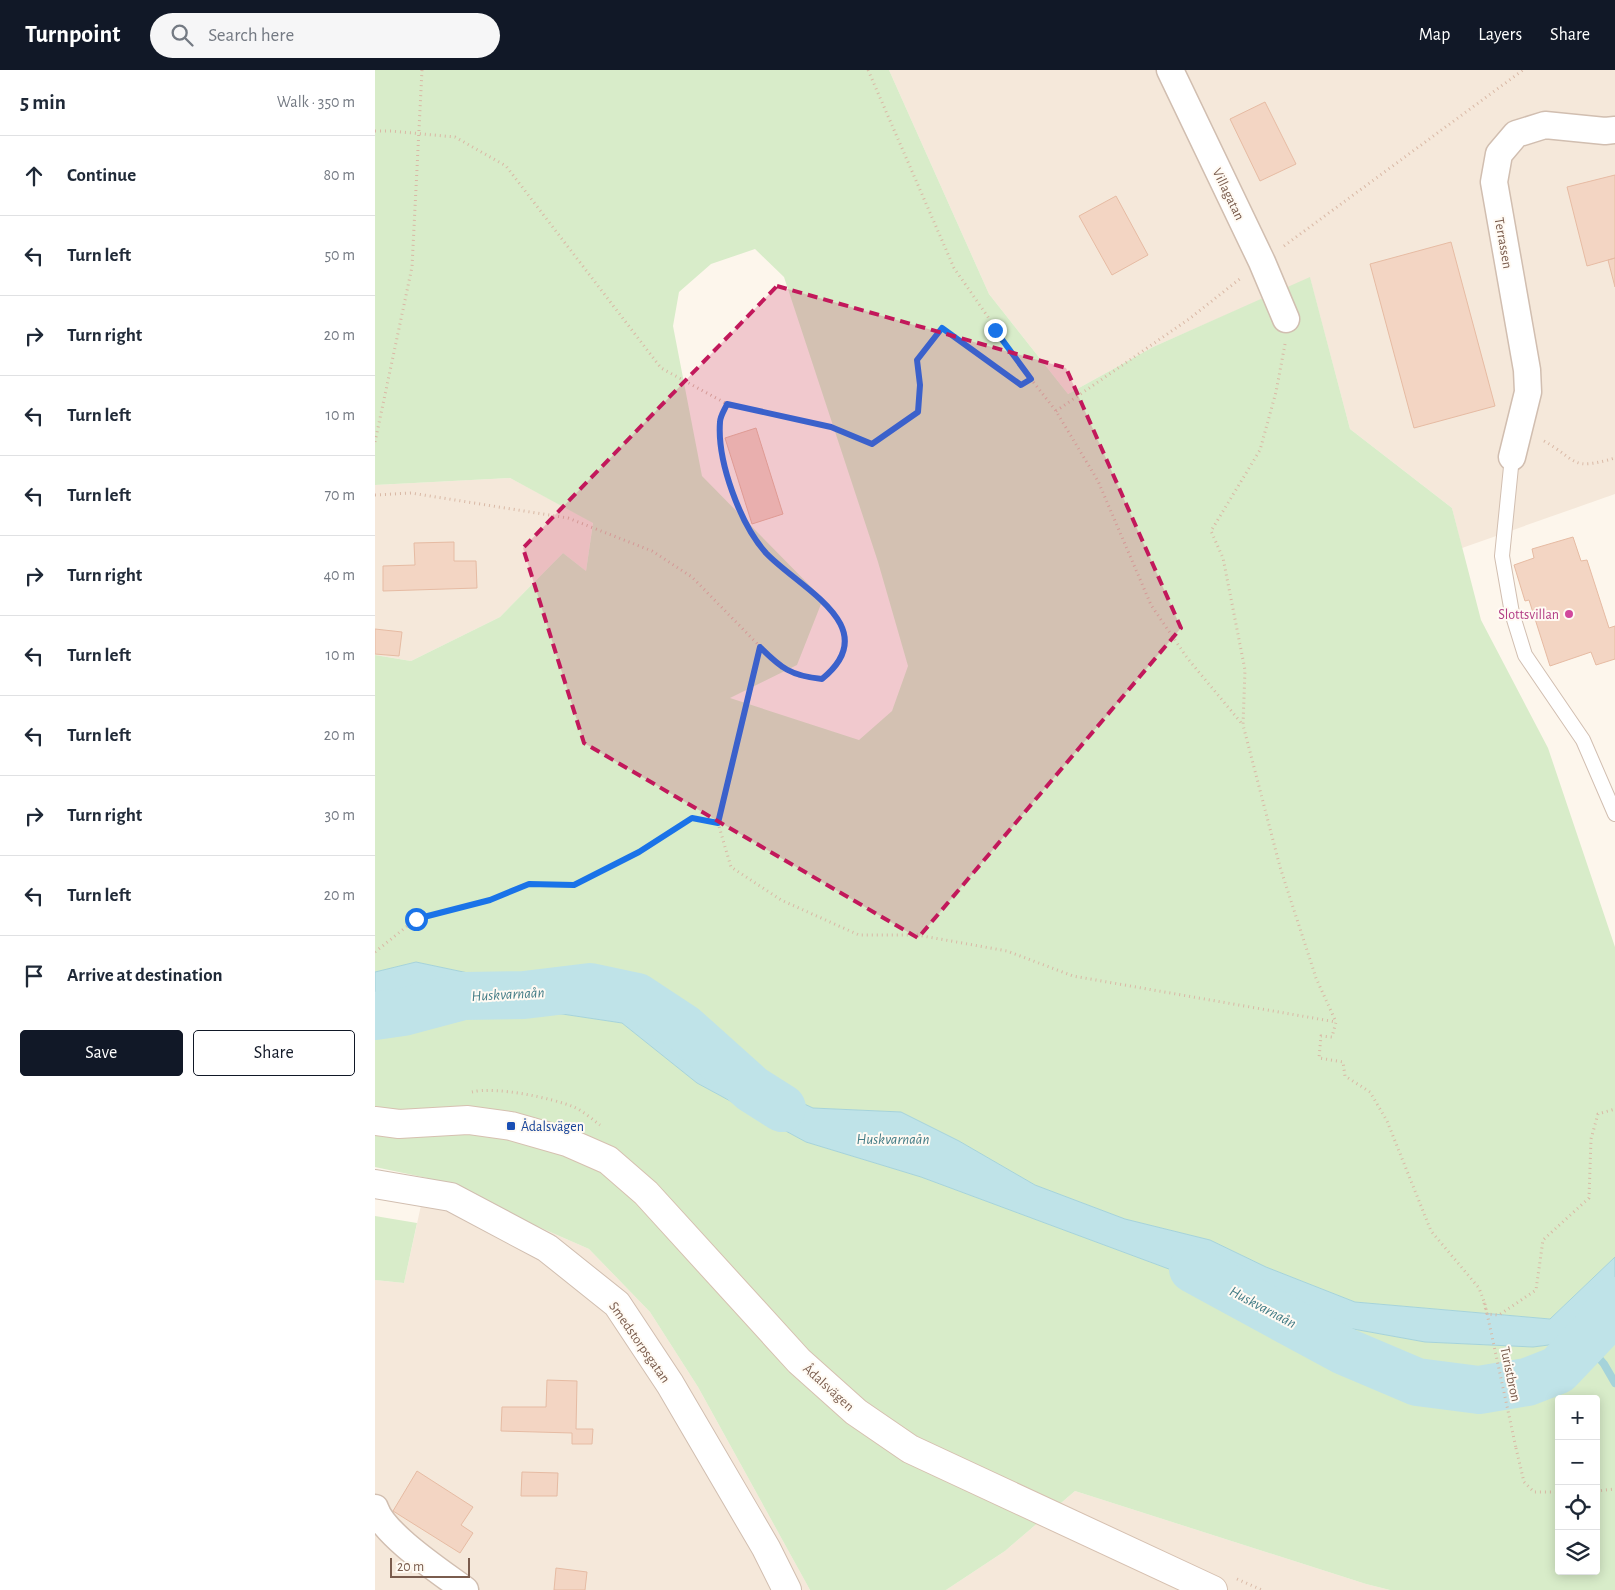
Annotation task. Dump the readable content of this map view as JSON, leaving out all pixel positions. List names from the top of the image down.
{
  "streets": {
    "main road": ["Smedstorpsgatan", "Ådalsvägen"],
    "street": ["Villagatan", "Terrassen"],
    "path": ["Turistbron"]
  },
  "water": ["Huskvarnaån"],
  "places": {
    "other": ["Slottsvillan"],
    "transit": ["Ådalsvägen"]
  },
  "scale_bar": "20 m",
  "page": {
    "header": "Turnpoint",
    "search": "Search here",
    "nav": ["Map", "Layers", "Share"],
    "heading": ["5 min", "Walk · 350 m"],
    "list": [
      ["Continue", "80 m"],
      ["Turn left", "50 m"],
      ["Turn right", "20 m"],
      ["Turn left", "10 m"],
      ["Turn left", "70 m"],
      ["Turn right", "40 m"],
      ["Turn left", "10 m"],
      ["Turn left", "20 m"],
      ["Turn right", "30 m"],
      ["Turn left", "20 m"],
      "Arrive at destination"
    ],
    "buttons": ["Save", "Share"],
    "map_buttons": ["+", "−"],
    "scale": "20 m"
  }
}
